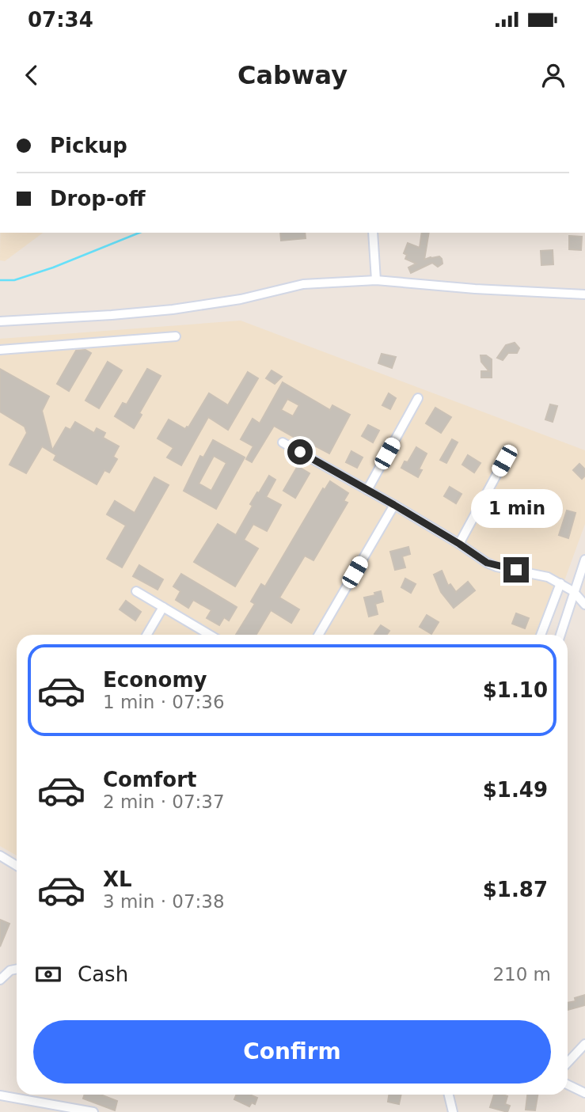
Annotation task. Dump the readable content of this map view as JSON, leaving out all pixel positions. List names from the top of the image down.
{
  "page": {
    "status": "07:34",
    "header": "Cabway",
    "banner": ["Pickup", "Drop-off"],
    "bubble": "1 min",
    "list": [
      {
        "name": "Economy",
        "note": "1 min · 07:36",
        "value": "$1.10"
      },
      {
        "name": "Comfort",
        "note": "2 min · 07:37",
        "value": "$1.49"
      },
      {
        "name": "XL",
        "note": "3 min · 07:38",
        "value": "$1.87"
      }
    ],
    "pay": ["Cash", "210 m"],
    "buttons": "Confirm"
  }
}
